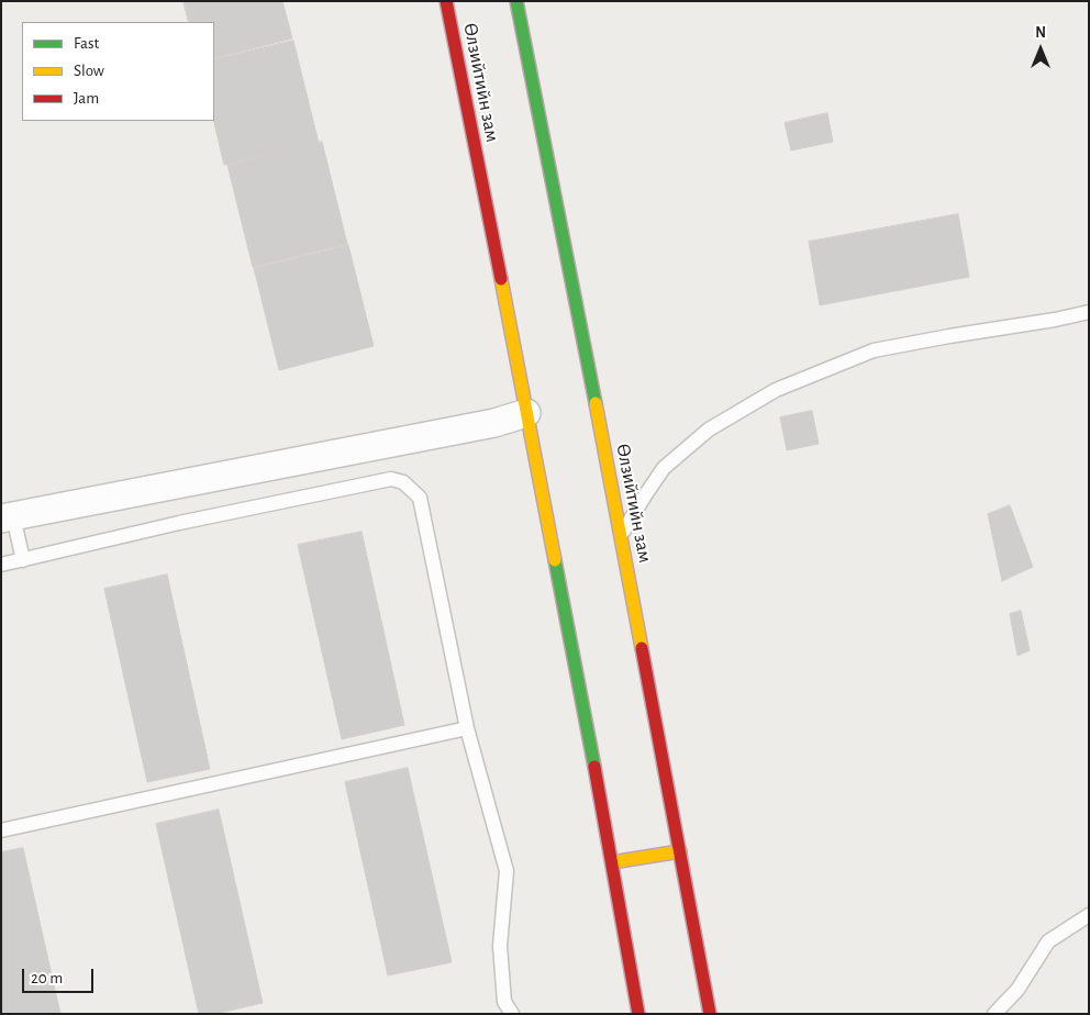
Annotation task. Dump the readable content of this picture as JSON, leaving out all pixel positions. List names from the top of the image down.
{
  "streets": {
    "highway": ["Өлзийтийн зам"]
  },
  "legend": ["Fast", "Slow", "Jam"],
  "scale_bar": "20 m",
  "north": "top"
}
